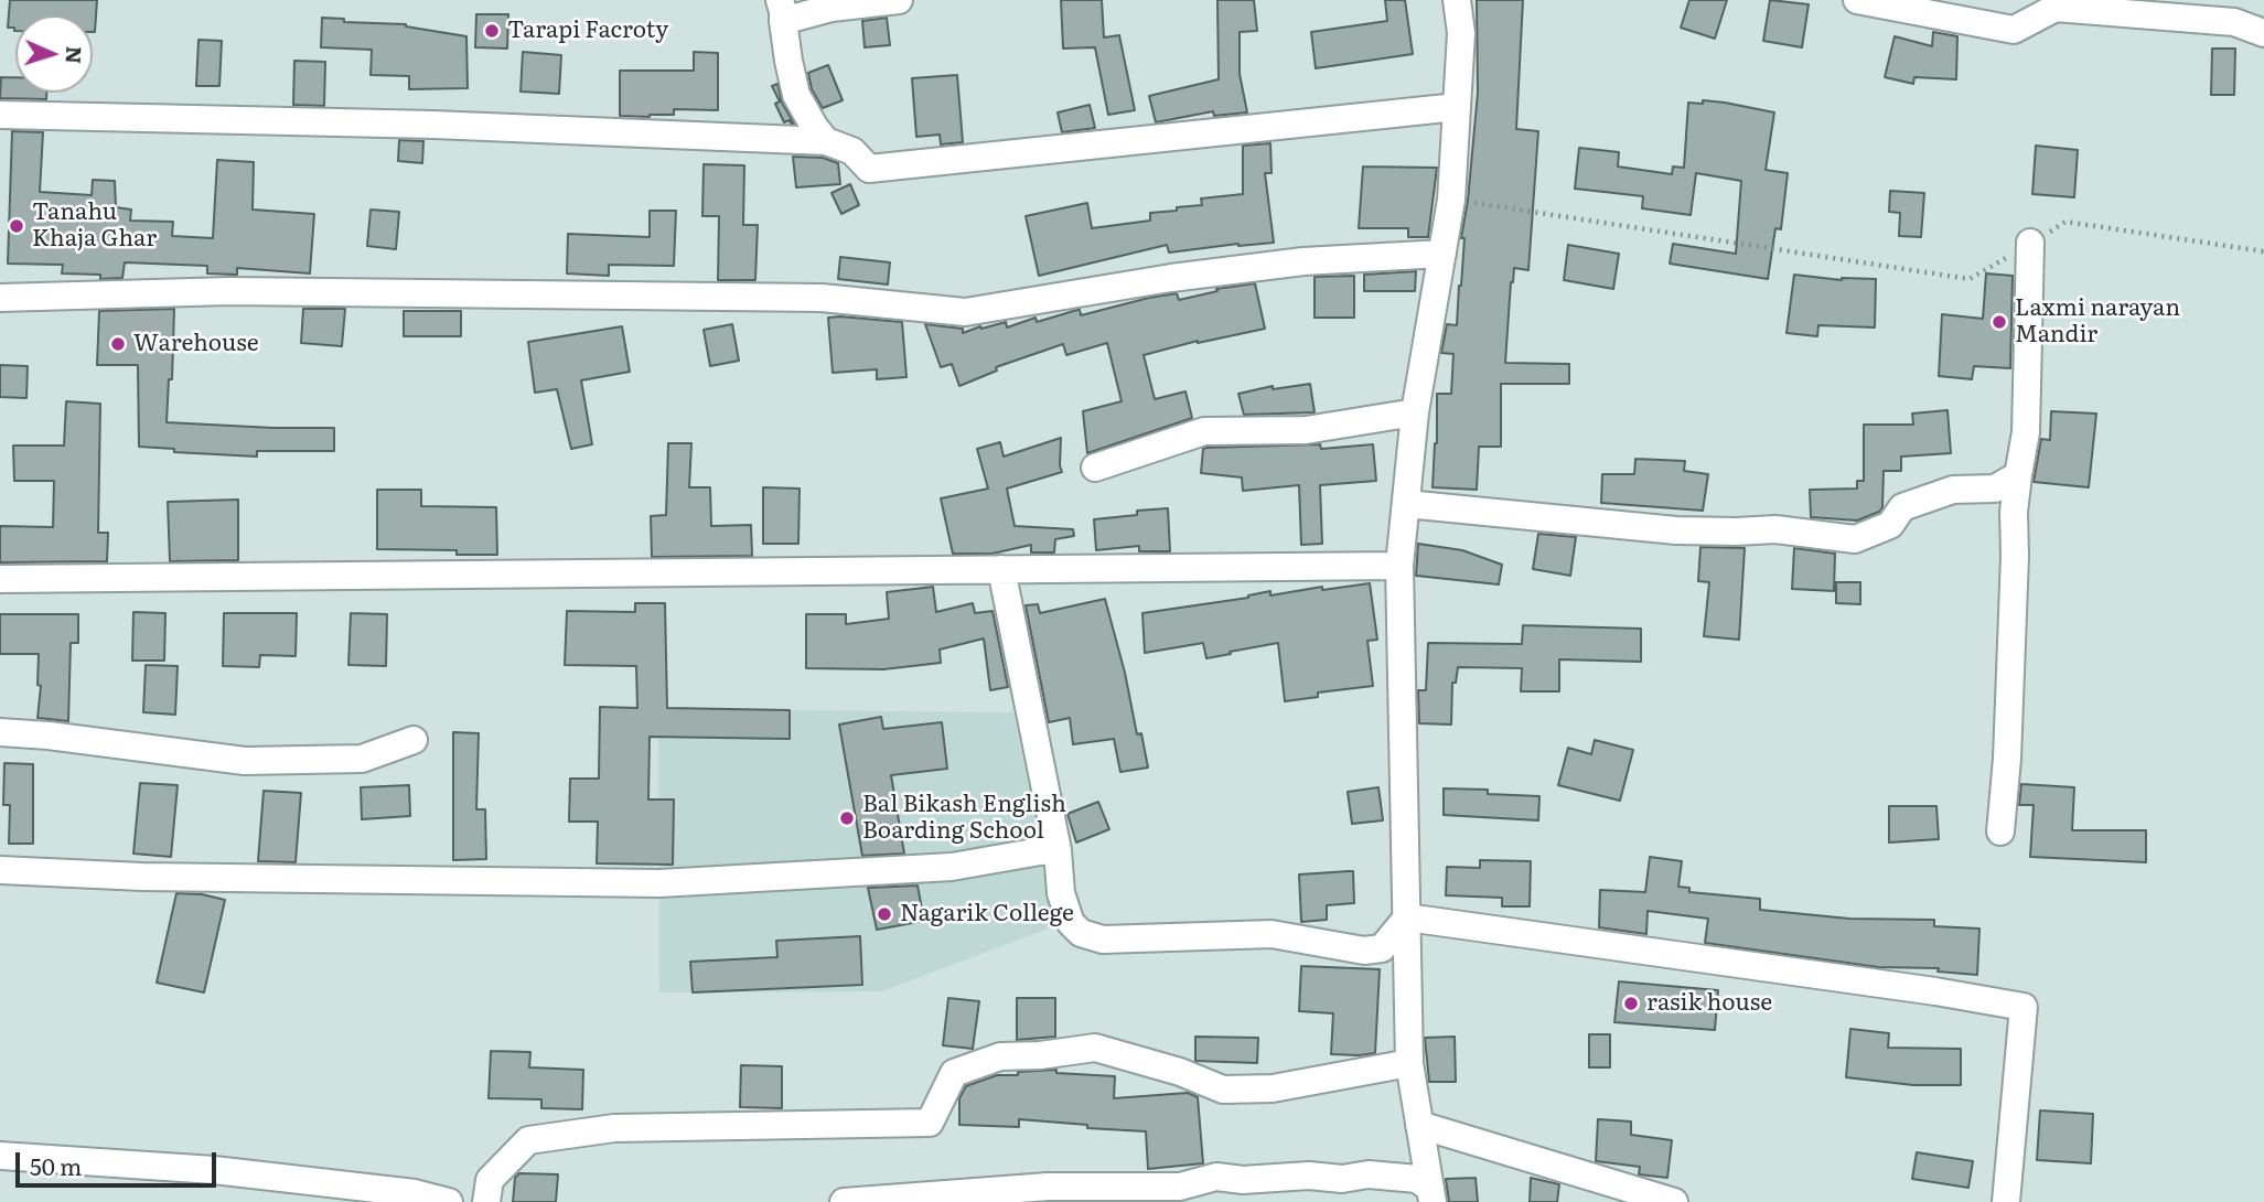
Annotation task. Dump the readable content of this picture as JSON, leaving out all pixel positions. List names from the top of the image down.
{
  "places": [
    "Tarapi Facroty",
    "Tanahu Khaja Ghar",
    "Laxmi narayan Mandir",
    "Warehouse",
    "Bal Bikash English Boarding School",
    "Nagarik College",
    "rasik house"
  ],
  "scale_bar": "50 m",
  "north": "right"
}
